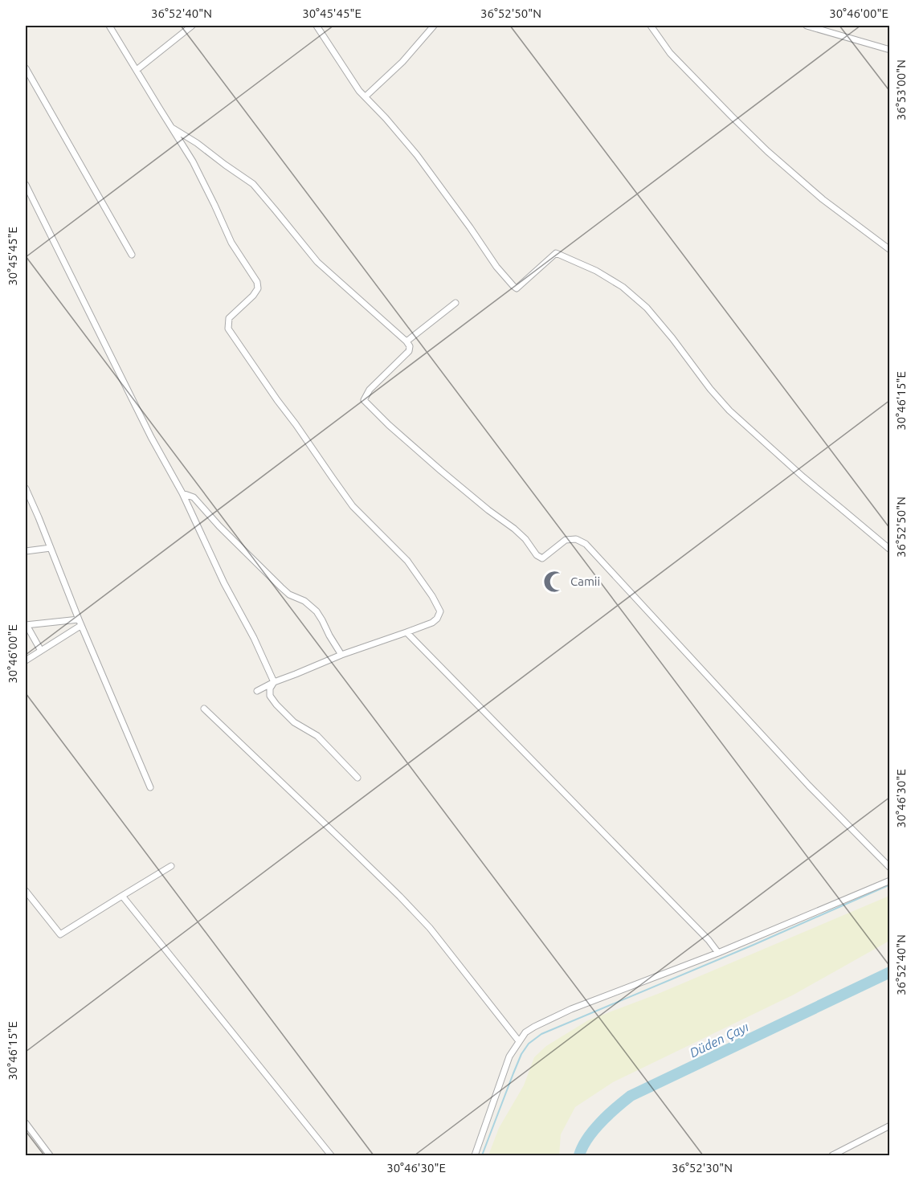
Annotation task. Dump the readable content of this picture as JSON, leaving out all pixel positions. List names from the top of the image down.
{
  "water": ["Düden Çayı"],
  "places": {
    "mosque": ["Camii"]
  },
  "coordinates": [
    "36°52'40\"N",
    "30°45'45\"E",
    "36°52'50\"N",
    "30°46'00\"E",
    "36°53'00\"N",
    "30°46'15\"E",
    "30°46'30\"E",
    "36°52'30\"N"
  ]
}
